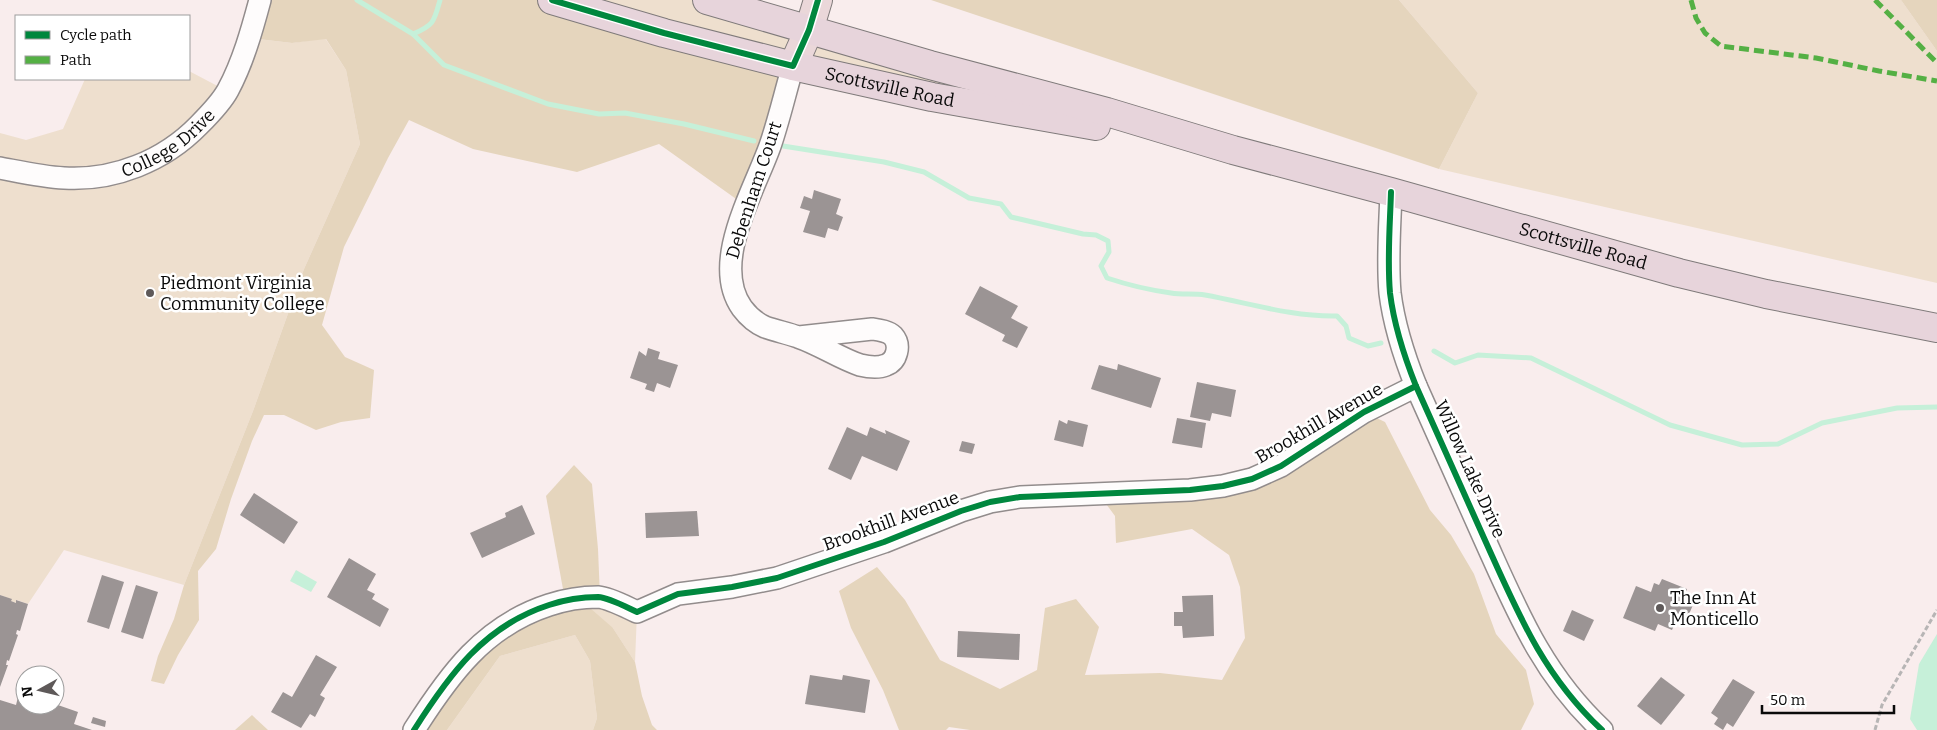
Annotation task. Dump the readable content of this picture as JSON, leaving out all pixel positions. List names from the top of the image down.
{
  "streets": {
    "highway": ["Scottsville Road"],
    "street": [
      "College Drive",
      "Debenham Court",
      "Brookhill Avenue",
      "Willow Lake Drive"
    ]
  },
  "crossings": [
    ["Scottsville Road", "Debenham Court"],
    ["Scottsville Road", "Willow Lake Drive"],
    ["Brookhill Avenue", "Willow Lake Drive"]
  ],
  "places": ["Piedmont Virginia Community College", "The Inn At Monticello"],
  "legend": ["Cycle path", "Path"],
  "scale_bar": "50 m",
  "north": "left"
}
